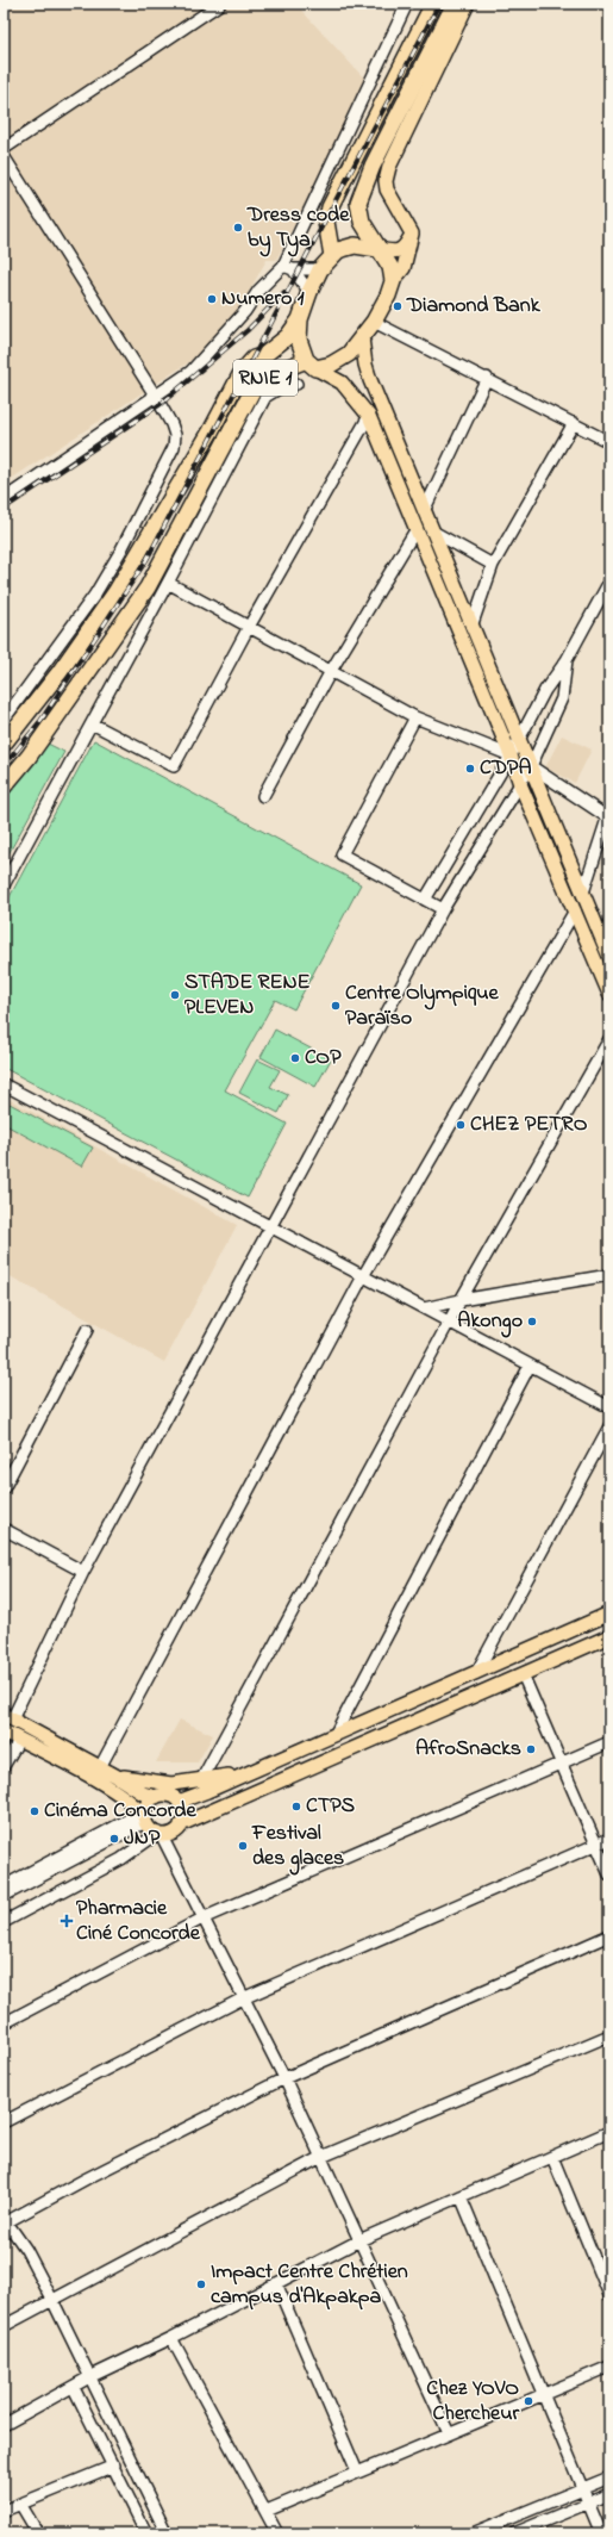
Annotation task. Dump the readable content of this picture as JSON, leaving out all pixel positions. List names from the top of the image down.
{
  "streets": {
    "highway": ["RNIE 1"]
  },
  "places": {
    "other": [
      "Dress code by Tya",
      "Numero 1",
      "Diamond Bank",
      "CDPA",
      "STADE RENE PLEVEN",
      "Centre Olympique Paraïso",
      "COP",
      "CHEZ PETRO",
      "Akongo",
      "AfroSnacks",
      "CTPS",
      "Cinéma Concorde",
      "JNP",
      "Festival des glaces",
      "Impact Centre Chrétien campus d'Akpakpa",
      "Chez YOVO Chercheur"
    ],
    "health": ["Pharmacie Ciné Concorde"]
  }
}
